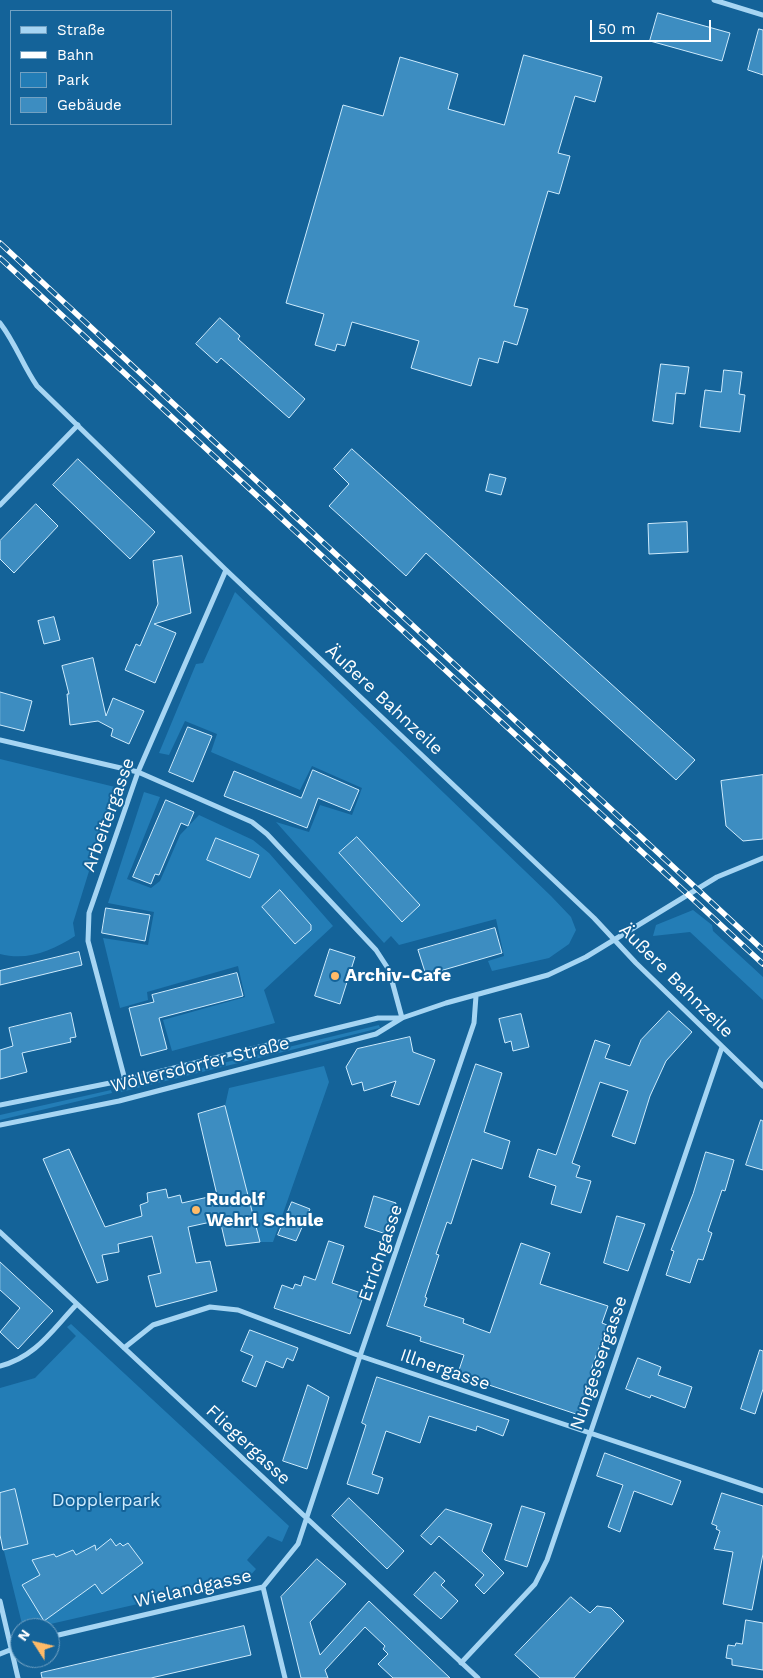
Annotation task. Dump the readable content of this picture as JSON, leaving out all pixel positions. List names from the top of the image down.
{
  "streets": {
    "street": [
      "Äußere Bahnzeile",
      "Arbeitergasse",
      "Wöllersdorfer Straße",
      "Etrichgasse",
      "Nungessergasse",
      "Illnergasse",
      "Fliegergasse",
      "Wielandgasse"
    ]
  },
  "crossings": [
    ["Äußere Bahnzeile", "Arbeitergasse"],
    ["Äußere Bahnzeile", "Wöllersdorfer Straße"],
    ["Äußere Bahnzeile", "Nungessergasse"],
    ["Arbeitergasse", "Wöllersdorfer Straße"],
    ["Wöllersdorfer Straße", "Etrichgasse"],
    ["Etrichgasse", "Illnergasse"],
    ["Etrichgasse", "Fliegergasse"],
    ["Etrichgasse", "Wielandgasse"],
    ["Nungessergasse", "Illnergasse"],
    ["Nungessergasse", "Fliegergasse"],
    ["Illnergasse", "Fliegergasse"],
    ["Fliegergasse", "Wielandgasse"]
  ],
  "parks": ["Dopplerpark"],
  "places": ["Archiv-Cafe", "Rudolf Wehrl Schule"],
  "legend": [
    "Straße",
    "Bahn",
    "Park",
    "Gebäude"
  ],
  "scale_bar": "50 m",
  "north": "top left"
}
